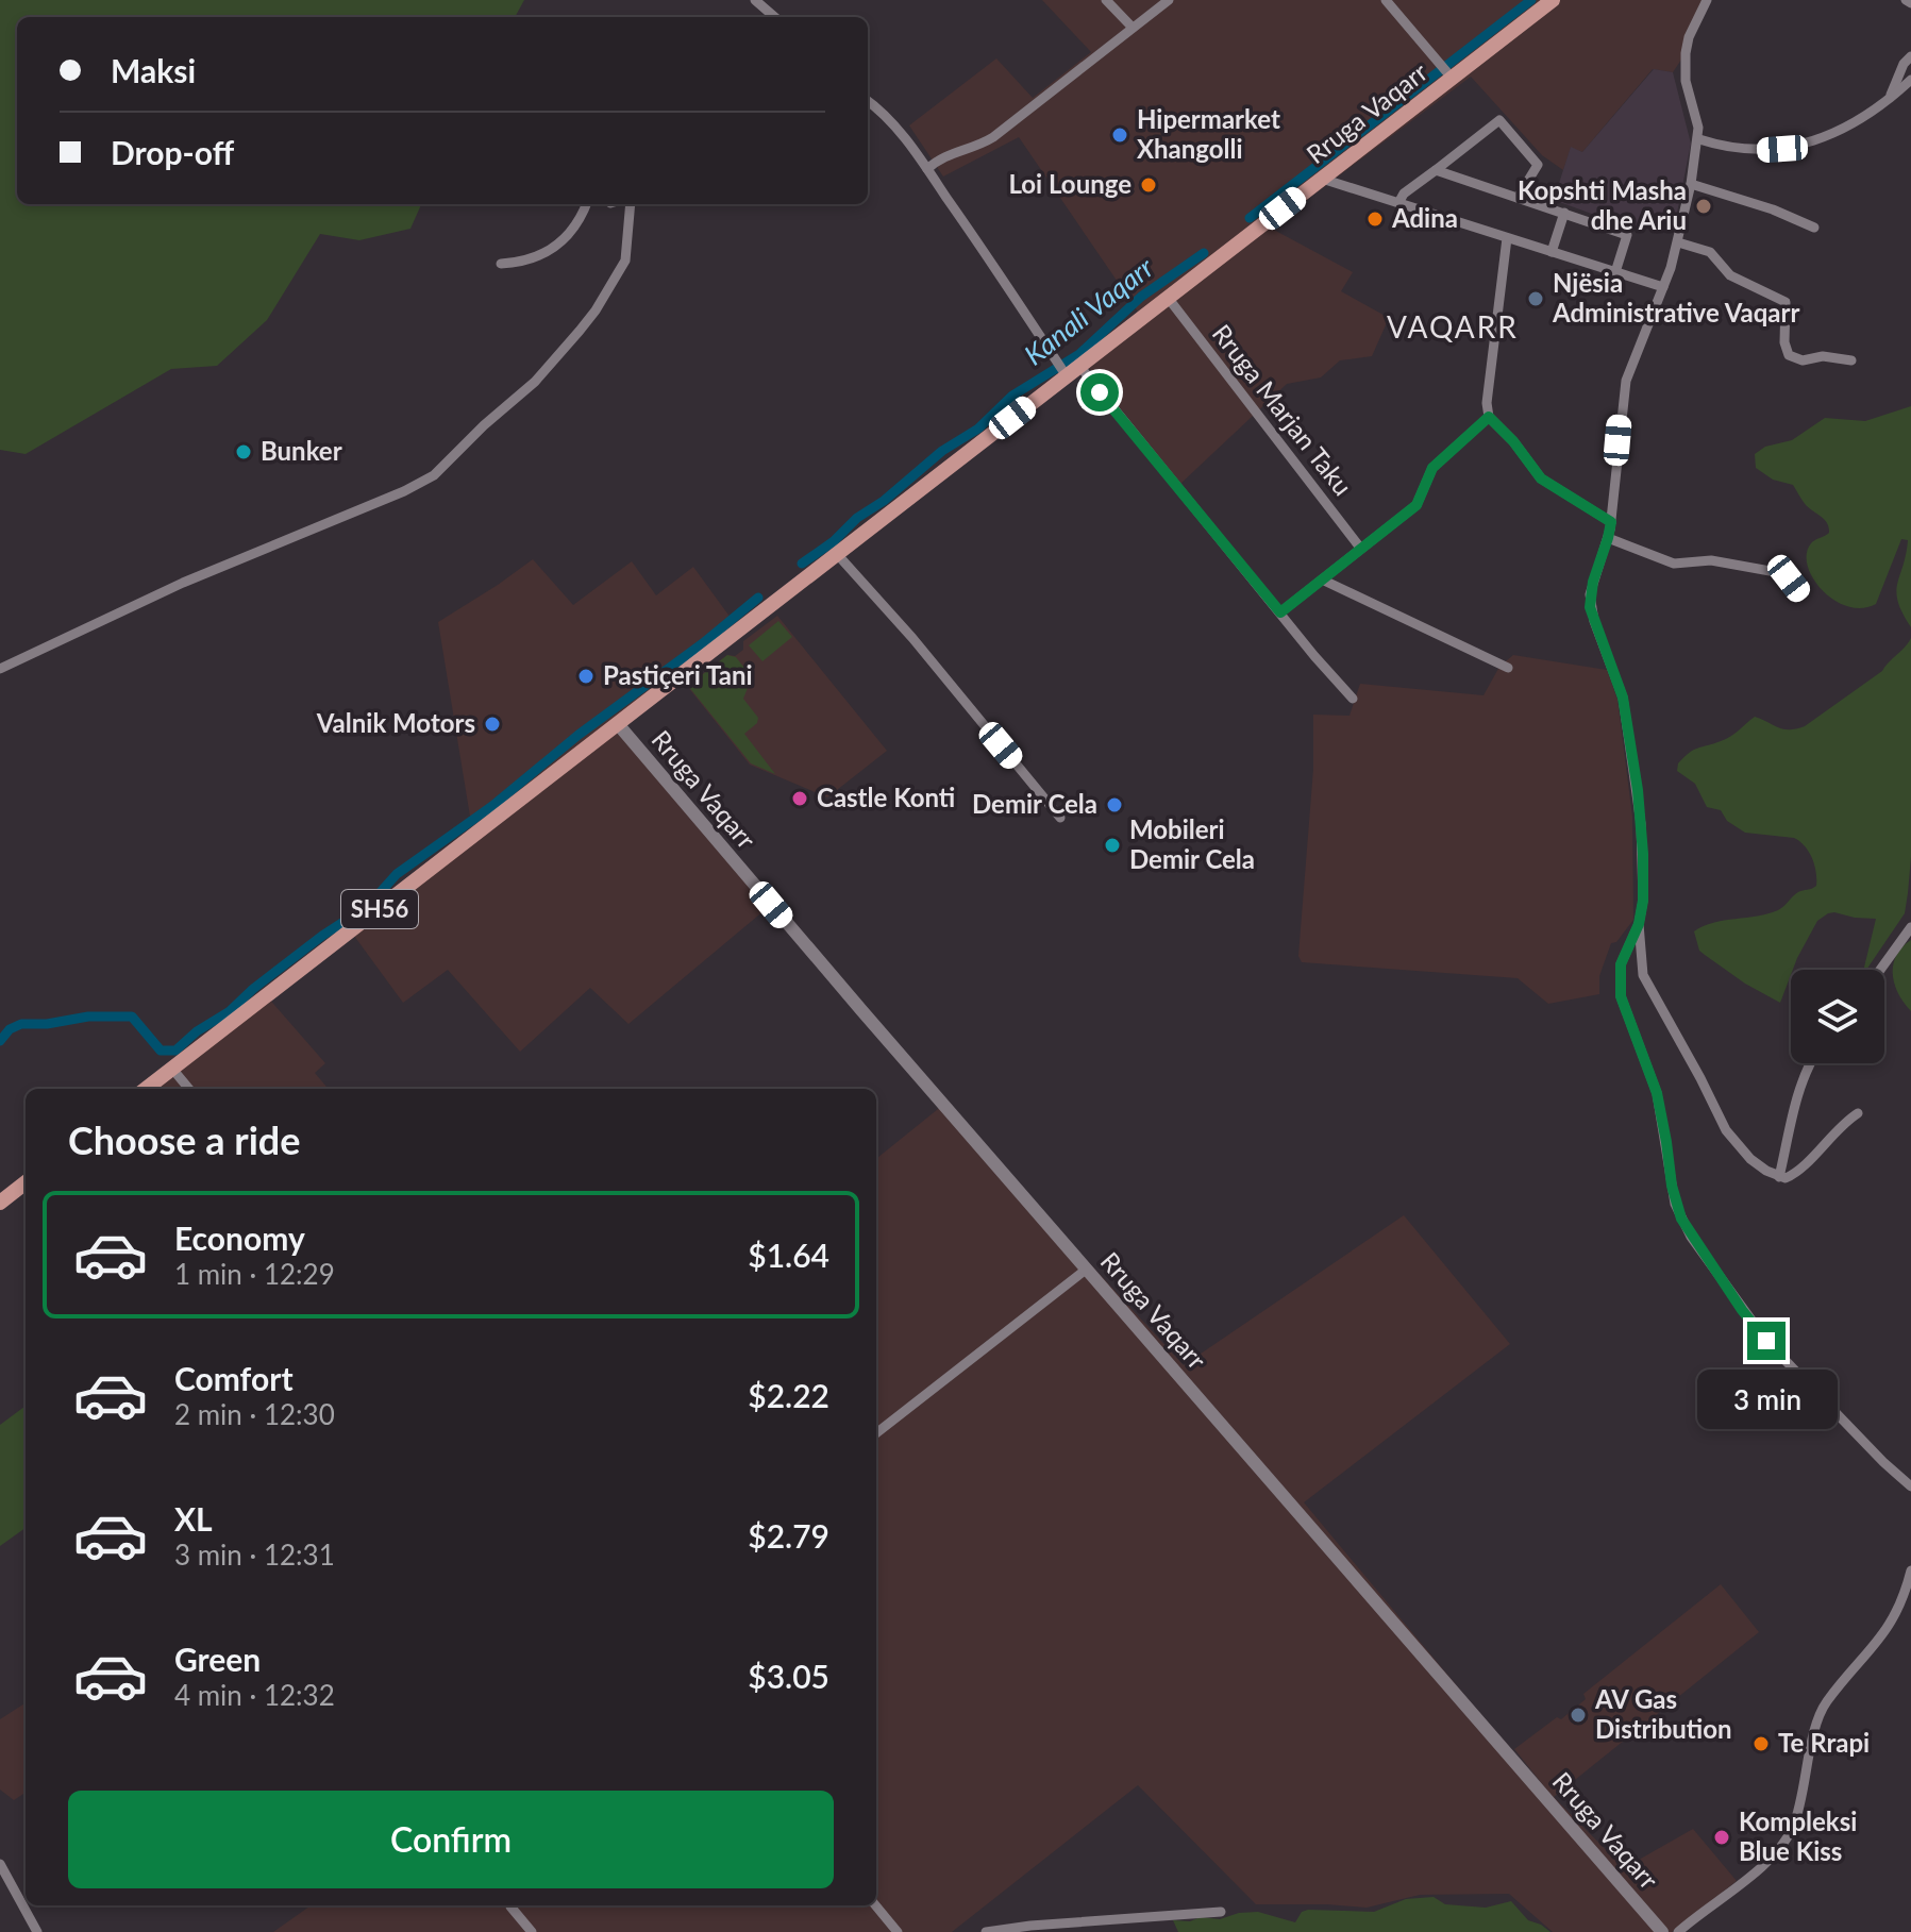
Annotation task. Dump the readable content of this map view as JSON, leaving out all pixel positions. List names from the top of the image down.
{
  "streets": {
    "main road": ["Rruga Vaqarr", "SH56"],
    "street": ["Rruga Marjan Taku"]
  },
  "crossings": [
    ["Rruga Vaqarr", "Rruga Marjan Taku"],
    ["Rruga Vaqarr", "SH56"]
  ],
  "districts": ["VAQARR"],
  "water": ["Kanali Vaqarr"],
  "places": [
    "Hipermarket Xhangolli",
    "Loi Lounge",
    "Kopshti Masha dhe Ariu",
    "Adina",
    "Njësia Administrative Vaqarr",
    "Bunker",
    "Pastiçeri Tani",
    "Valnik Motors",
    "Castle Konti",
    "Demir Cela",
    "Mobileri Demir Cela",
    "AV Gas Distribution",
    "Te Rrapi",
    "Kompleksi Blue Kiss"
  ],
  "page": {
    "banner": ["Maksi", "Drop-off"],
    "heading": "Choose a ride",
    "list": [
      {
        "name": "Economy",
        "note": "1 min · 12:29",
        "value": "$1.64"
      },
      {
        "name": "Comfort",
        "note": "2 min · 12:30",
        "value": "$2.22"
      },
      {
        "name": "XL",
        "note": "3 min · 12:31",
        "value": "$2.79"
      },
      {
        "name": "Green",
        "note": "4 min · 12:32",
        "value": "$3.05"
      }
    ],
    "bubble": "3 min",
    "buttons": "Confirm"
  }
}
